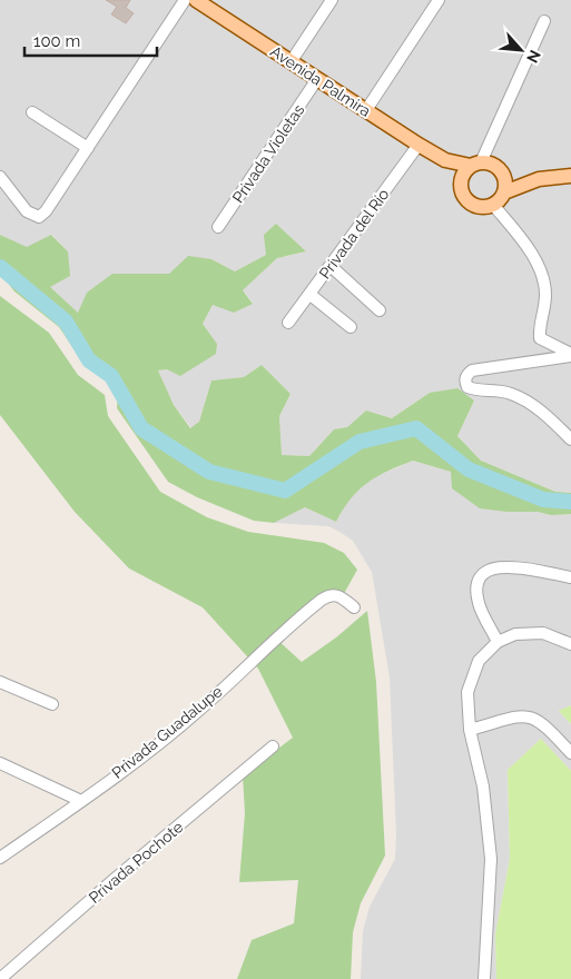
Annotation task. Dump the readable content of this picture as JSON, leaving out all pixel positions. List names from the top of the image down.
{
  "streets": {
    "main road": ["Avenida Palmira"],
    "street": [
      "Privada Violetas",
      "Privada del Río",
      "Privada Guadalupe",
      "Privada Pochote"
    ]
  },
  "crossings": [
    ["Avenida Palmira", "Privada Violetas"],
    ["Avenida Palmira", "Privada del Río"]
  ],
  "scale_bar": "100 m",
  "north": "bottom right"
}
